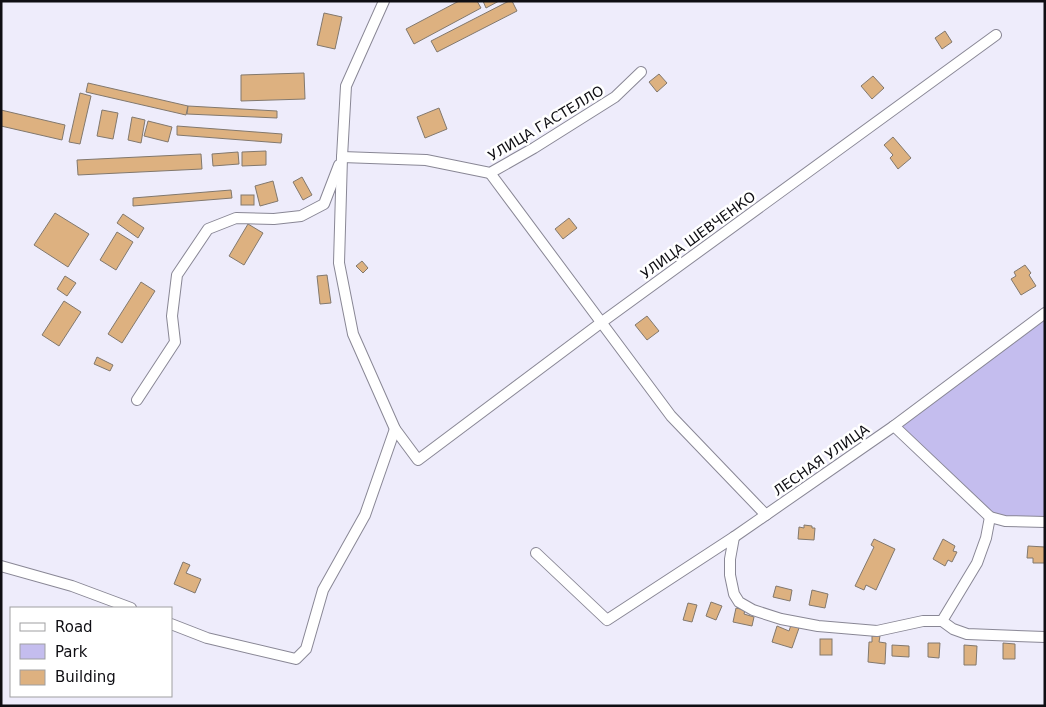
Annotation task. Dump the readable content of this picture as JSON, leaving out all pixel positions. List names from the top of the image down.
{
  "streets": {
    "street": ["УЛИЦА ГАСТЕЛЛО", "УЛИЦА ШЕВЧЕНКО", "ЛЕСНАЯ УЛИЦА"]
  },
  "legend": ["Road", "Park", "Building"]
}
